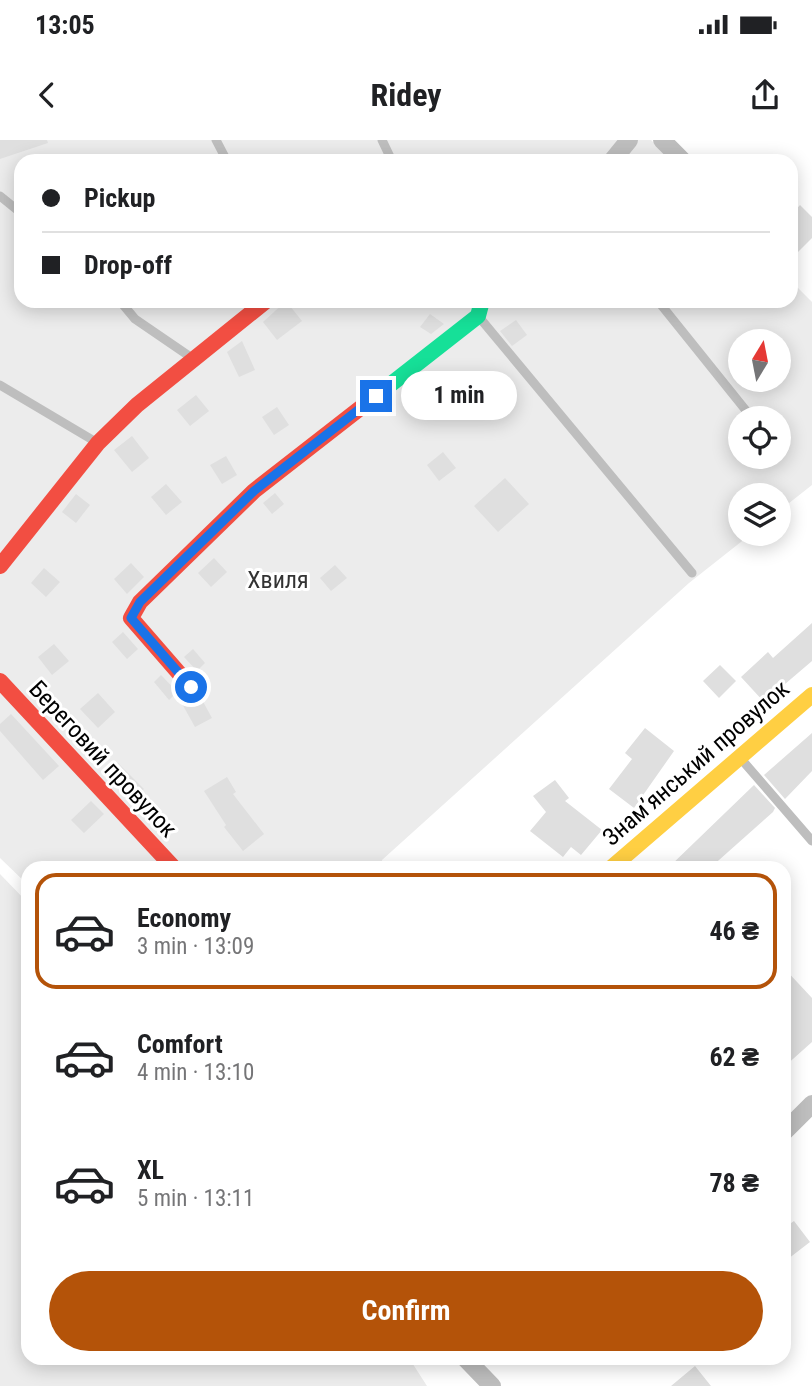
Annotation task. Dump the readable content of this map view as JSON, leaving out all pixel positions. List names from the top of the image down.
{
  "streets": {
    "street": ["Береговий провулок", "Знамʼянський провулок"]
  },
  "parks": ["Хвиля"],
  "north": "top",
  "page": {
    "status": "13:05",
    "header": "Ridey",
    "banner": ["Pickup", "Drop-off"],
    "bubble": "1 min",
    "list": [
      {
        "name": "Economy",
        "note": "3 min · 13:09",
        "value": "46 ₴"
      },
      {
        "name": "Comfort",
        "note": "4 min · 13:10",
        "value": "62 ₴"
      },
      {
        "name": "XL",
        "note": "5 min · 13:11",
        "value": "78 ₴"
      }
    ],
    "buttons": "Confirm"
  }
}
